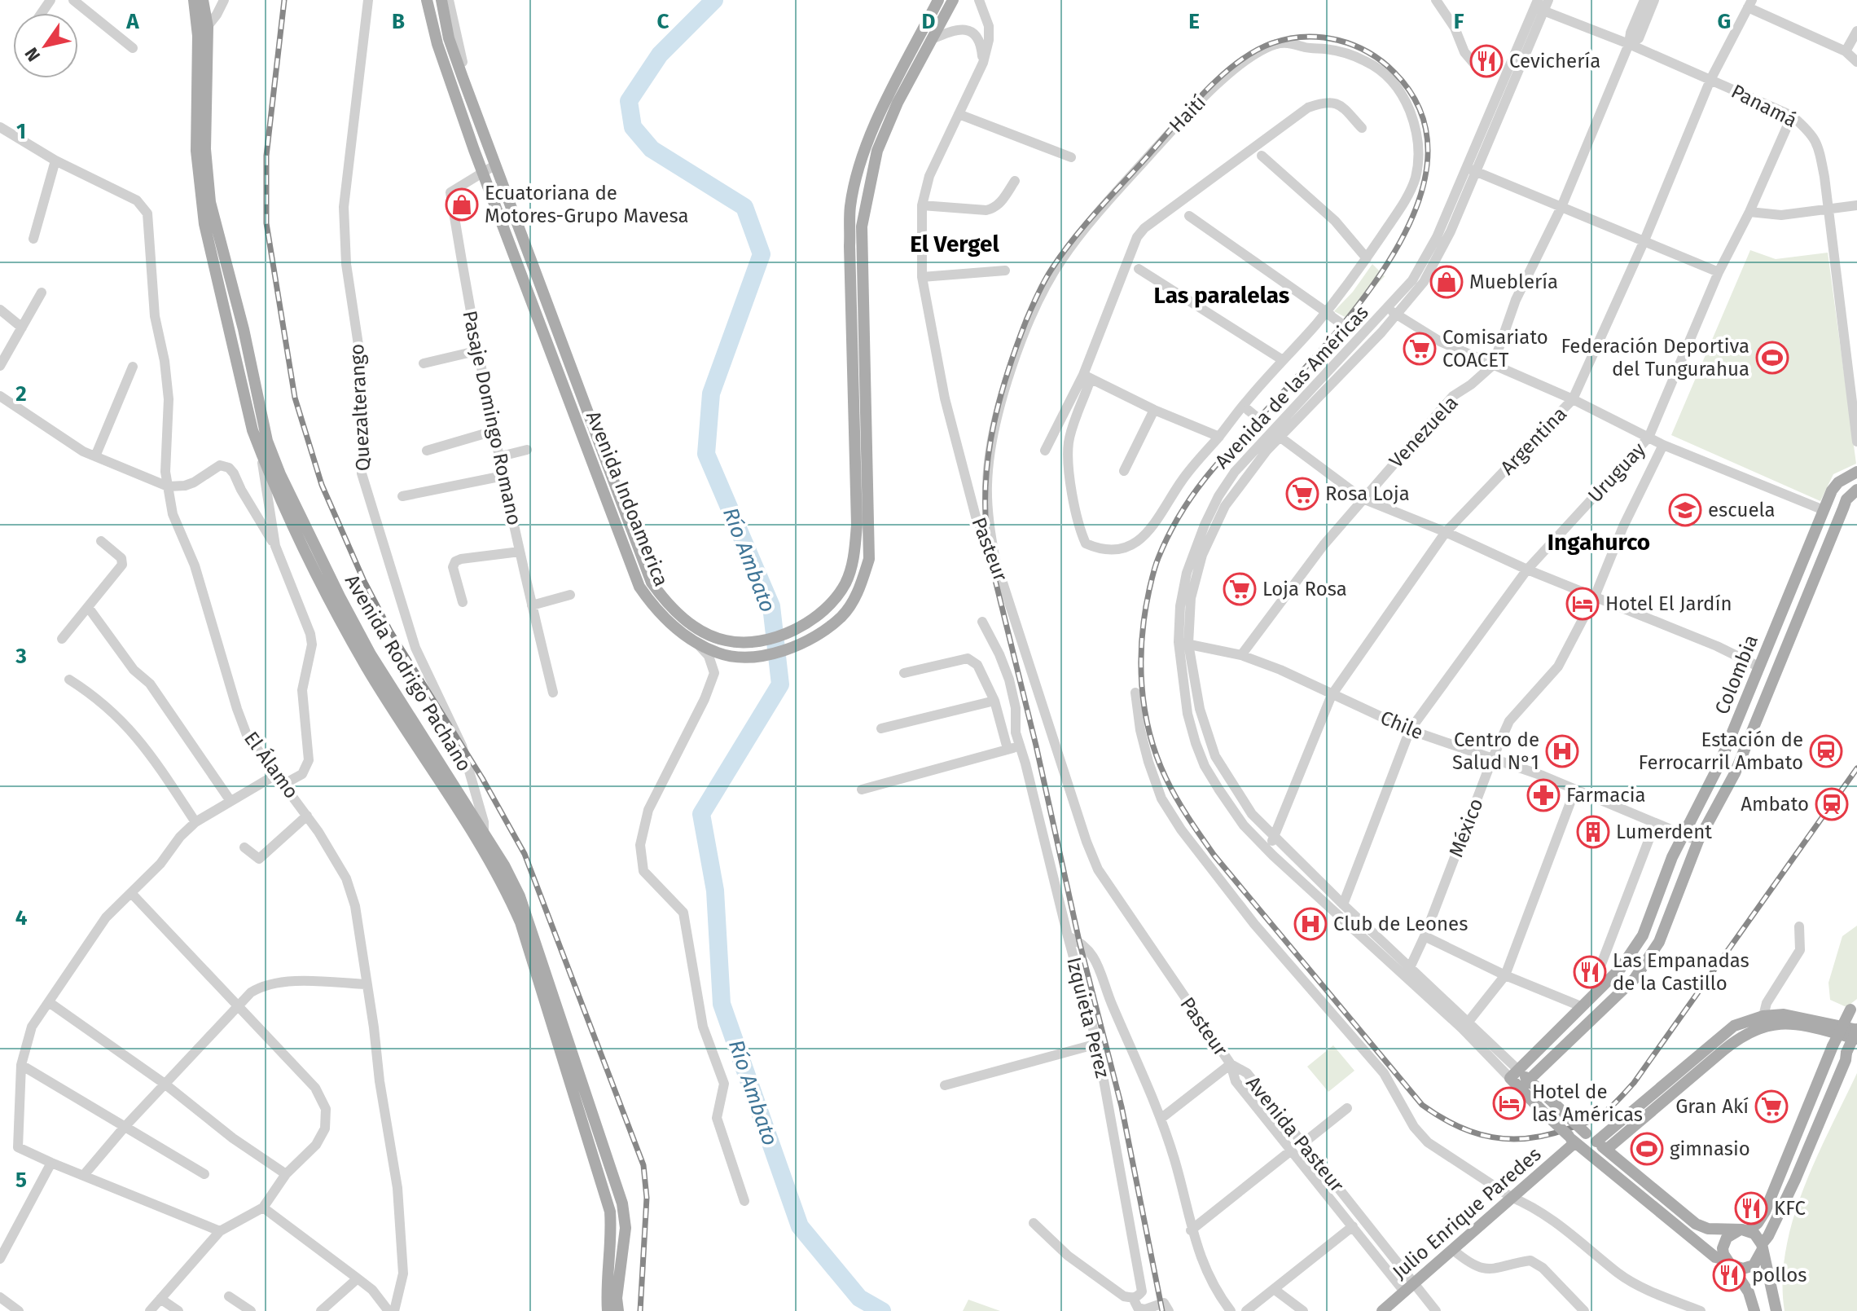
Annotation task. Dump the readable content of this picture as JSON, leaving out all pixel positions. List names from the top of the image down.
{
  "streets": {
    "main road": [
      "Avenida de las Américas",
      "Avenida Indoamerica",
      "Avenida Rodrigo Pachano",
      "Colombia",
      "Julio Enrique Paredes"
    ],
    "street": [
      "Panamá",
      "Haití",
      "Quezalterango",
      "Pasaje Domingo Romano",
      "Venezuela",
      "Argentina",
      "Uruguay",
      "Pasteur",
      "Chile",
      "El Álamo",
      "México",
      "Izquieta Perez",
      "Avenida Pasteur"
    ]
  },
  "crossings": [
    ["Panamá", "Avenida de las Américas"],
    ["Panamá", "Venezuela"],
    ["Panamá", "Argentina"],
    ["Panamá", "Uruguay"],
    ["Haití", "Pasteur"],
    ["Avenida de las Américas", "Argentina"],
    ["Avenida de las Américas", "Uruguay"],
    ["Avenida de las Américas", "Colombia"],
    ["Avenida de las Américas", "Chile"],
    ["Avenida de las Américas", "México"],
    ["Avenida de las Américas", "Julio Enrique Paredes"],
    ["Quezalterango", "Avenida Rodrigo Pachano"],
    ["Pasaje Domingo Romano", "Avenida Indoamerica"],
    ["Venezuela", "Chile"],
    ["Argentina", "Chile"],
    ["Uruguay", "Chile"],
    ["Pasteur", "Avenida Pasteur"],
    ["Colombia", "Chile"],
    ["Chile", "México"],
    ["Avenida Pasteur", "Julio Enrique Paredes"]
  ],
  "districts": ["El Vergel", "Las paralelas", "Ingahurco"],
  "water": ["Río Ambato"],
  "places": {
    "restaurant": [
      "Cevichería",
      "Las Empanadas de la Castillo",
      "KFC",
      "pollos"
    ],
    "shop": ["Ecuatoriana de Motores-Grupo Mavesa", "Mueblería"],
    "supermarket": [
      "Comisariato COACET",
      "Rosa Loja",
      "Loja Rosa",
      "Gran Akí"
    ],
    "sports": ["Federación Deportiva del Tungurahua", "gimnasio"],
    "school or university": ["escuela"],
    "hotel": ["Hotel El Jardín", "Hotel de las Américas"],
    "hospital": ["Centro de Salud N°1", "Club de Leones"],
    "station": ["Estación de Ferrocarril Ambato", "Ambato"],
    "pharmacy": ["Farmacia"],
    "building": ["Lumerdent"]
  },
  "north": "bottom left",
  "grid": {
    "columns": [
      "A",
      "B",
      "C",
      "D",
      "E",
      "F",
      "G"
    ],
    "rows": [
      "1",
      "2",
      "3",
      "4",
      "5"
    ]
  }
}
